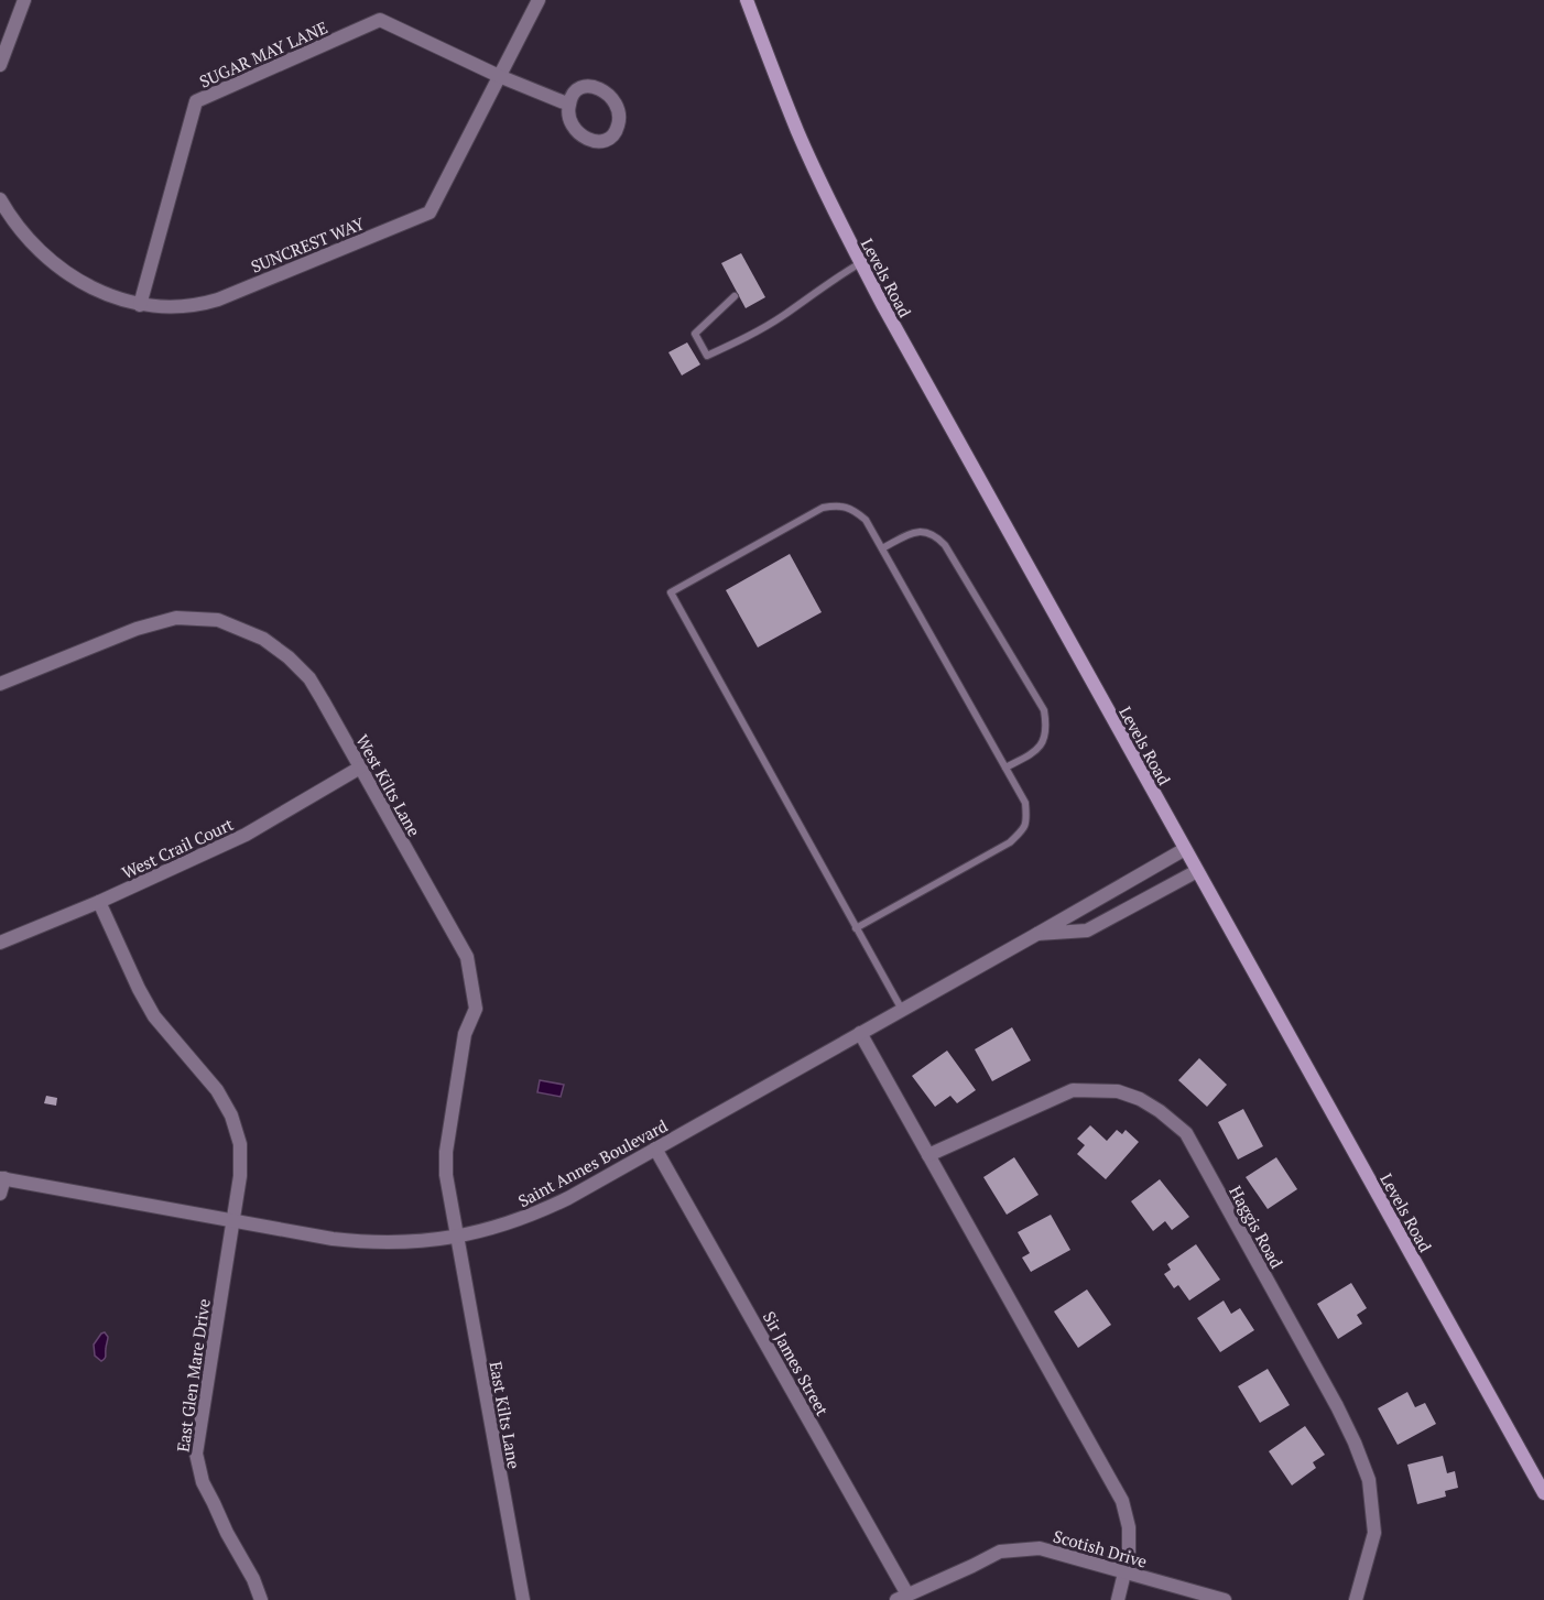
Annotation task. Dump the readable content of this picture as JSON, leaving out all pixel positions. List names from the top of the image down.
{
  "streets": {
    "main road": ["Levels Road"],
    "street": [
      "SUGAR MAY LANE",
      "SUNCREST WAY",
      "West Kilts Lane",
      "West Crail Court",
      "Saint Annes Boulevard",
      "Haggis Road",
      "Sir James Street",
      "East Glen Mare Drive",
      "East Kilts Lane",
      "Scotish Drive"
    ]
  },
  "crossings": [
    ["SUGAR MAY LANE", "SUNCREST WAY"],
    ["Levels Road", "Saint Annes Boulevard"],
    ["West Kilts Lane", "West Crail Court"],
    ["West Kilts Lane", "Saint Annes Boulevard"],
    ["West Kilts Lane", "East Kilts Lane"],
    ["West Crail Court", "East Glen Mare Drive"],
    ["Saint Annes Boulevard", "Sir James Street"],
    ["Saint Annes Boulevard", "East Glen Mare Drive"],
    ["Saint Annes Boulevard", "East Kilts Lane"],
    ["Sir James Street", "Scotish Drive"]
  ]
}
